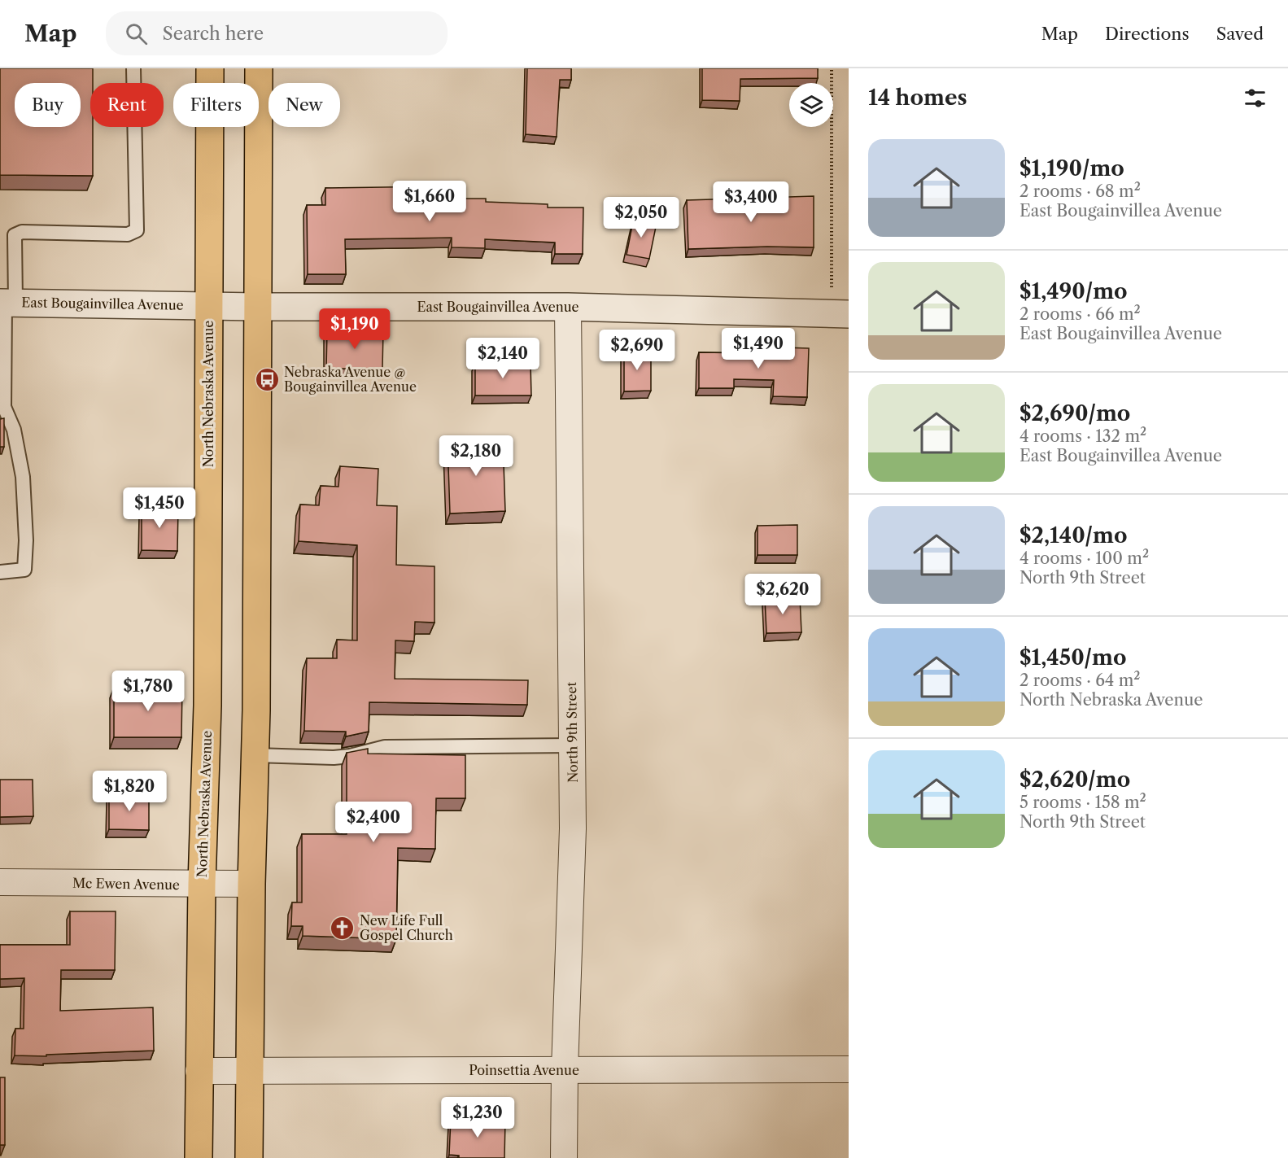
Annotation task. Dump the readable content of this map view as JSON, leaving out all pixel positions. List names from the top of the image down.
{
  "streets": {
    "main road": ["North Nebraska Avenue"],
    "street": [
      "East Bougainvillea Avenue",
      "North 9th Street",
      "Mc Ewen Avenue",
      "Poinsettia Avenue"
    ]
  },
  "crossings": [
    ["East Bougainvillea Avenue", "North Nebraska Avenue"],
    ["East Bougainvillea Avenue", "North 9th Street"],
    ["North Nebraska Avenue", "Mc Ewen Avenue"],
    ["North Nebraska Avenue", "Poinsettia Avenue"],
    ["North 9th Street", "Poinsettia Avenue"]
  ],
  "places": {
    "bus stop": ["Nebraska Avenue @ Bougainvillea Avenue"],
    "church": ["New Life Full Gospel Church"]
  },
  "page": {
    "header": "Map",
    "search": "Search here",
    "nav": ["Map", "Directions", "Saved"],
    "heading": "14 homes",
    "chip": [
      "Buy",
      "Rent",
      "Filters",
      "New"
    ],
    "list": [
      {
        "name": "$1,190/mo",
        "note": "2 rooms · 68 m² · East Bougainvillea Avenue"
      },
      {
        "name": "$1,490/mo",
        "note": "2 rooms · 66 m² · East Bougainvillea Avenue"
      },
      {
        "name": "$2,690/mo",
        "note": "4 rooms · 132 m² · East Bougainvillea Avenue"
      },
      {
        "name": "$2,140/mo",
        "note": "4 rooms · 100 m² · North 9th Street"
      },
      {
        "name": "$1,450/mo",
        "note": "2 rooms · 64 m² · North Nebraska Avenue"
      },
      {
        "name": "$2,620/mo",
        "note": "5 rooms · 158 m² · North 9th Street"
      }
    ],
    "price": [
      "$1,660",
      "$3,400",
      "$2,050",
      "$1,190",
      "$1,490",
      "$2,690",
      "$2,140",
      "$2,180",
      "$1,450",
      "$2,620",
      "$1,780",
      "$1,820",
      "$2,400",
      "$1,230"
    ]
  }
}
